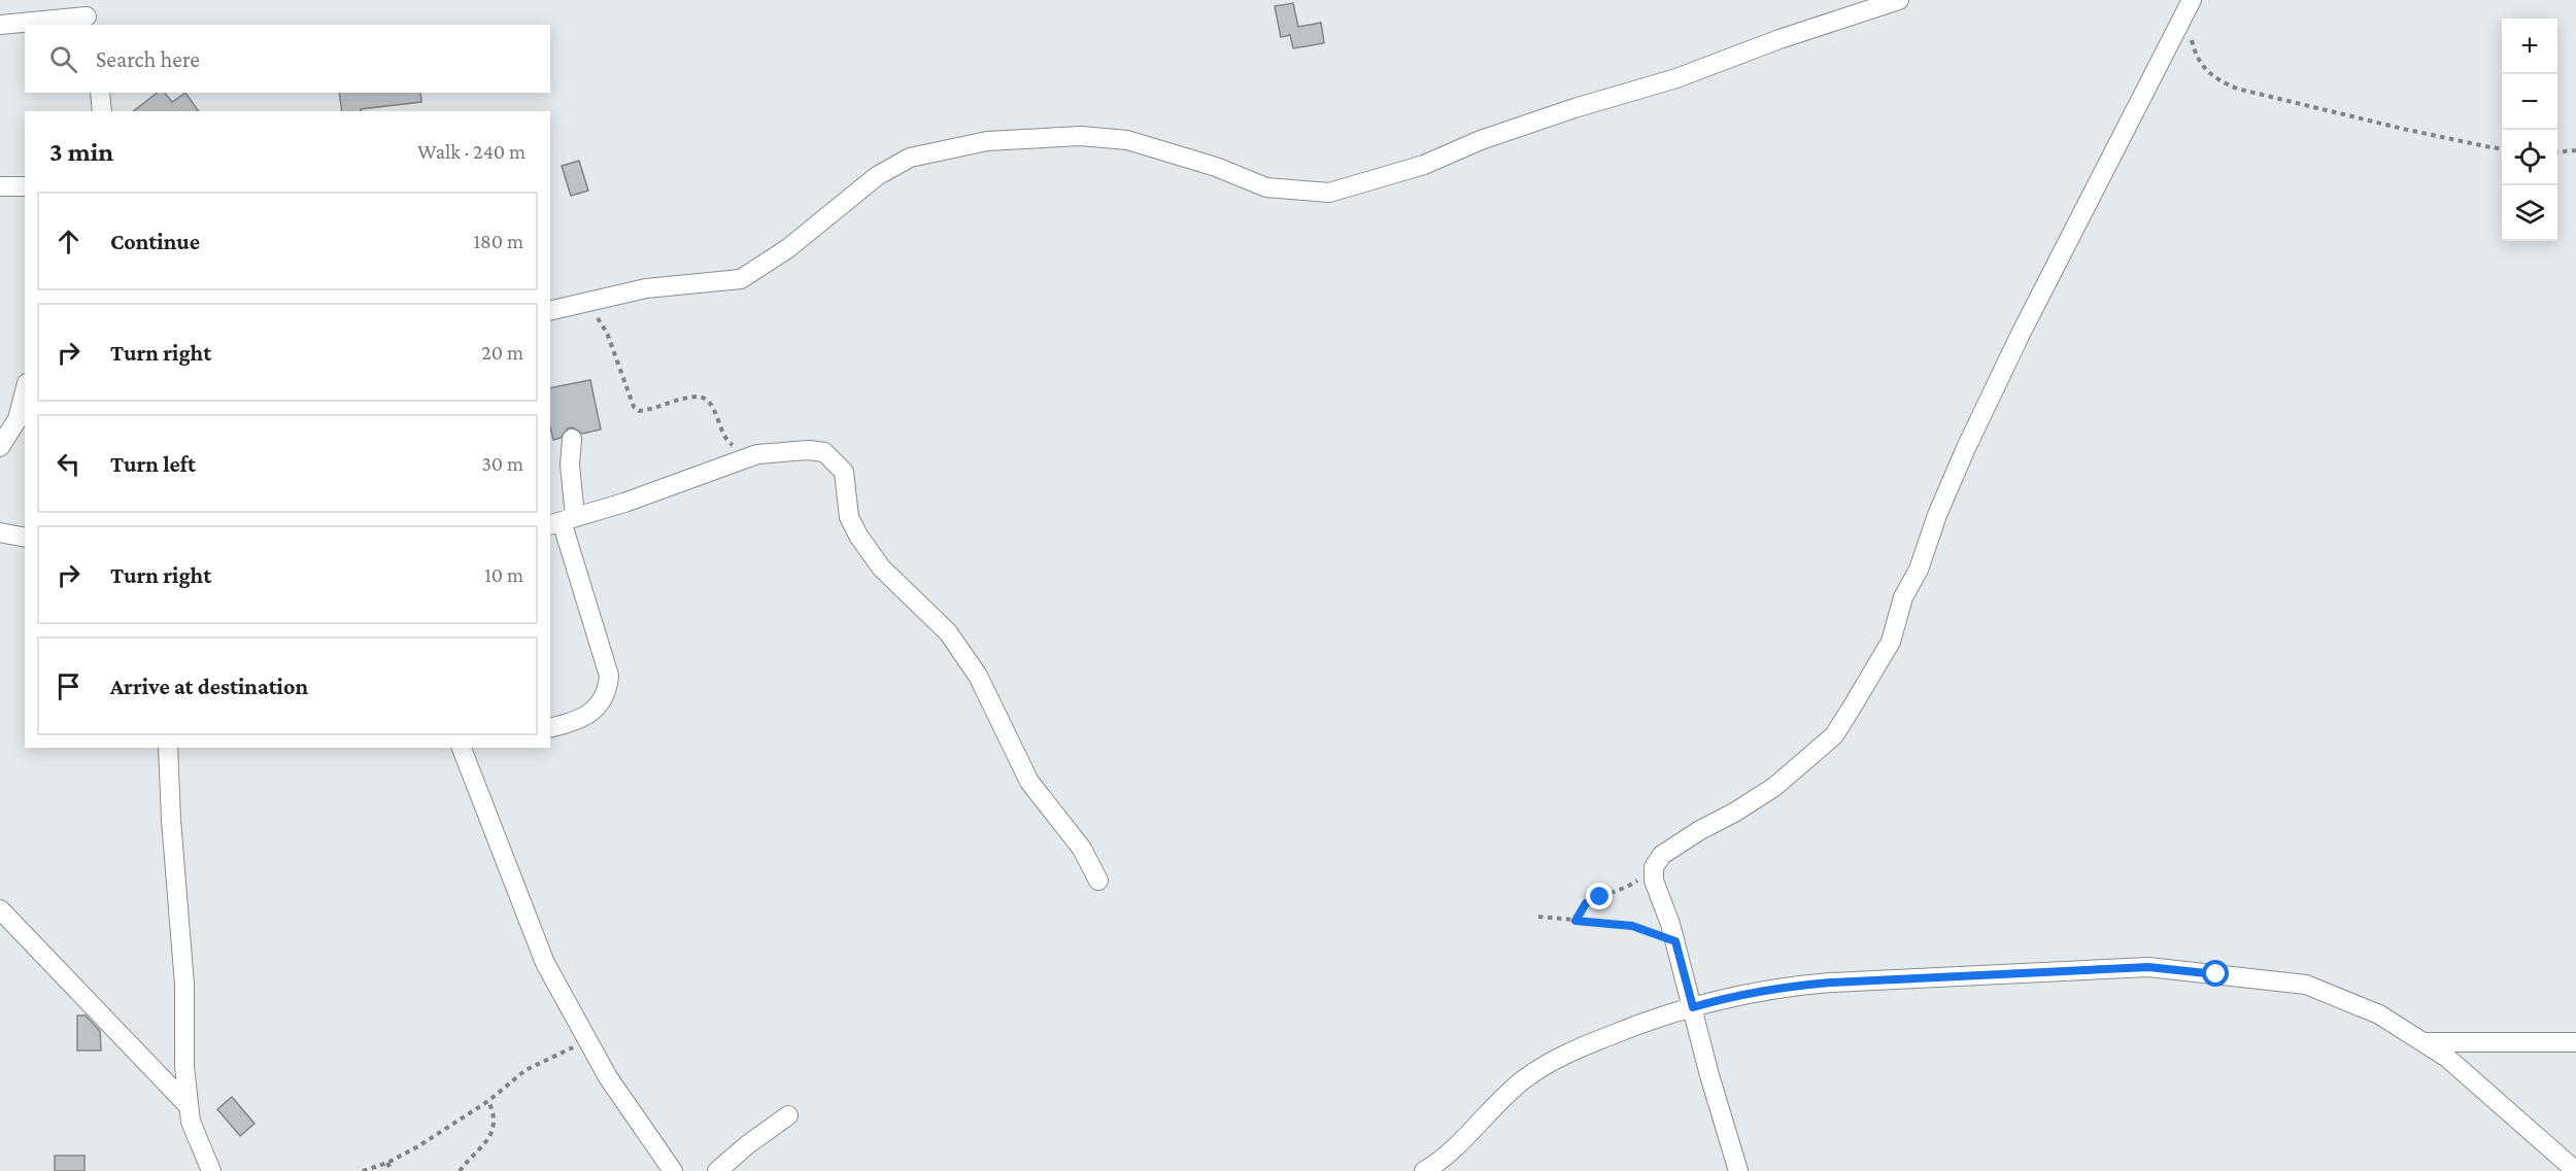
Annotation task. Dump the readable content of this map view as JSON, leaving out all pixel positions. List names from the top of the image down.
{
  "page": {
    "map_buttons": ["+", "−"],
    "search": "Search here",
    "heading": ["3 min", "Walk · 240 m"],
    "list": [
      ["Continue", "180 m"],
      ["Turn right", "20 m"],
      ["Turn left", "30 m"],
      ["Turn right", "10 m"],
      "Arrive at destination"
    ]
  }
}
